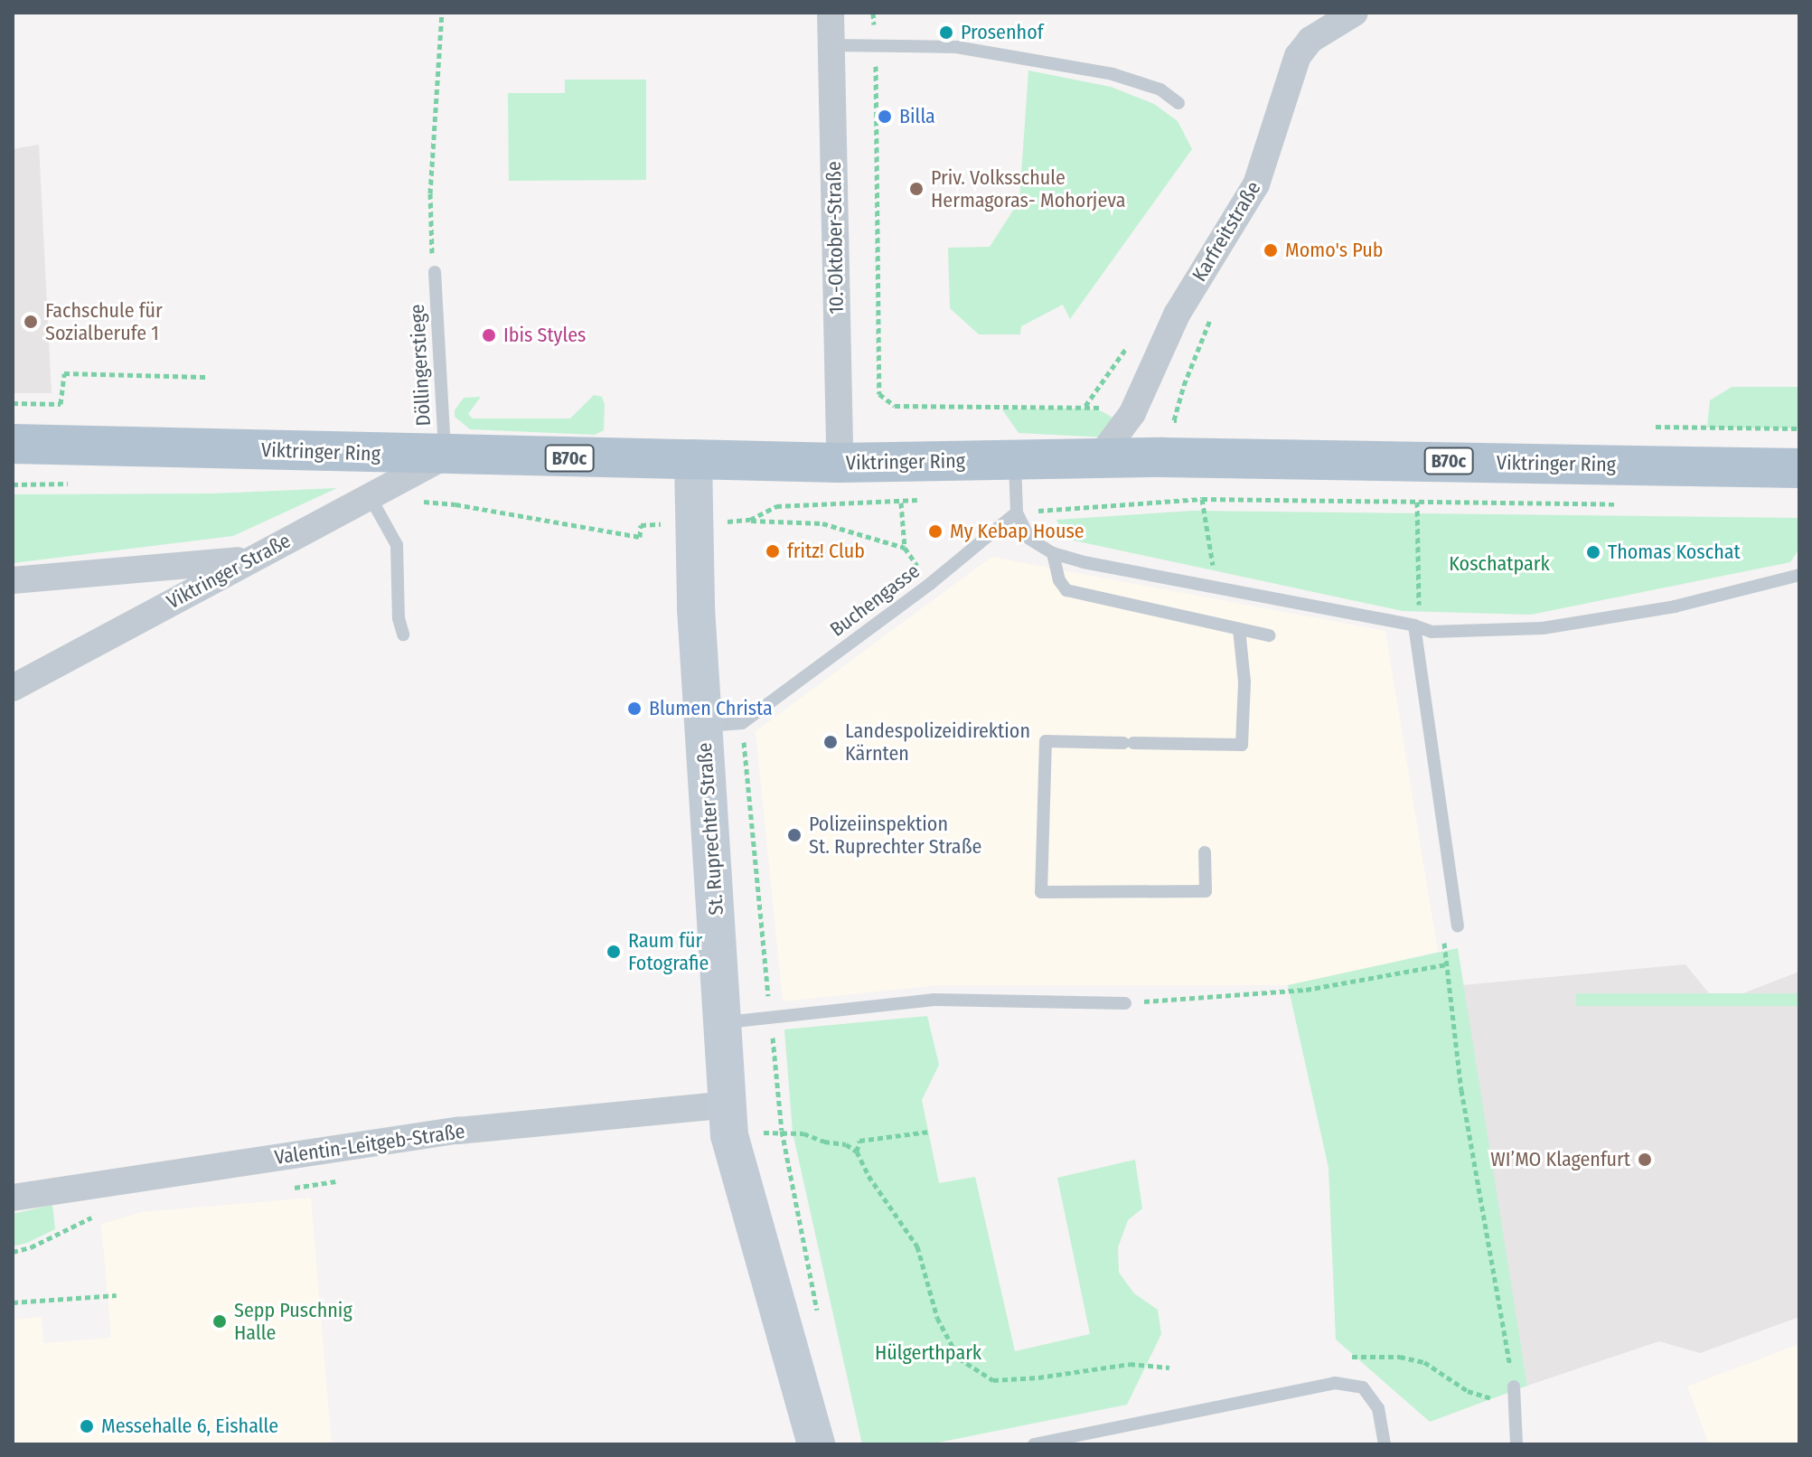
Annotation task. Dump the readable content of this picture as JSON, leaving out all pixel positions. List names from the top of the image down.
{
  "streets": {
    "main road": ["Viktringer Ring", "B70c"],
    "street": [
      "Karfreitstraße",
      "10.-Oktober-Straße",
      "Viktringer Straße",
      "St. Ruprechter Straße",
      "Valentin-Leitgeb-Straße"
    ],
    "lane": ["Döllingerstiege", "Buchengasse"]
  },
  "crossings": [
    ["Karfreitstraße", "Viktringer Ring"],
    ["10.-Oktober-Straße", "Viktringer Ring"],
    ["Döllingerstiege", "Viktringer Ring"],
    ["Döllingerstiege", "Viktringer Straße"],
    ["Viktringer Ring", "Viktringer Straße"],
    ["Viktringer Ring", "Buchengasse"],
    ["Viktringer Ring", "St. Ruprechter Straße"],
    ["St. Ruprechter Straße", "Valentin-Leitgeb-Straße"]
  ],
  "parks": ["Koschatpark", "Hülgerthpark"],
  "places": [
    "Prosenhof",
    "Billa",
    "Priv. Volksschule Hermagoras- Mohorjeva",
    "Momo's Pub",
    "Fachschule für Sozialberufe 1",
    "Ibis Styles",
    "My Kebap House",
    "fritz! Club",
    "Thomas Koschat",
    "Blumen Christa",
    "Landespolizeidirektion Kärnten",
    "Polizeiinspektion St. Ruprechter Straße",
    "Raum für Fotografie",
    "WI’MO Klagenfurt",
    "Sepp Puschnig Halle",
    "Messehalle 6, Eishalle"
  ]
}
